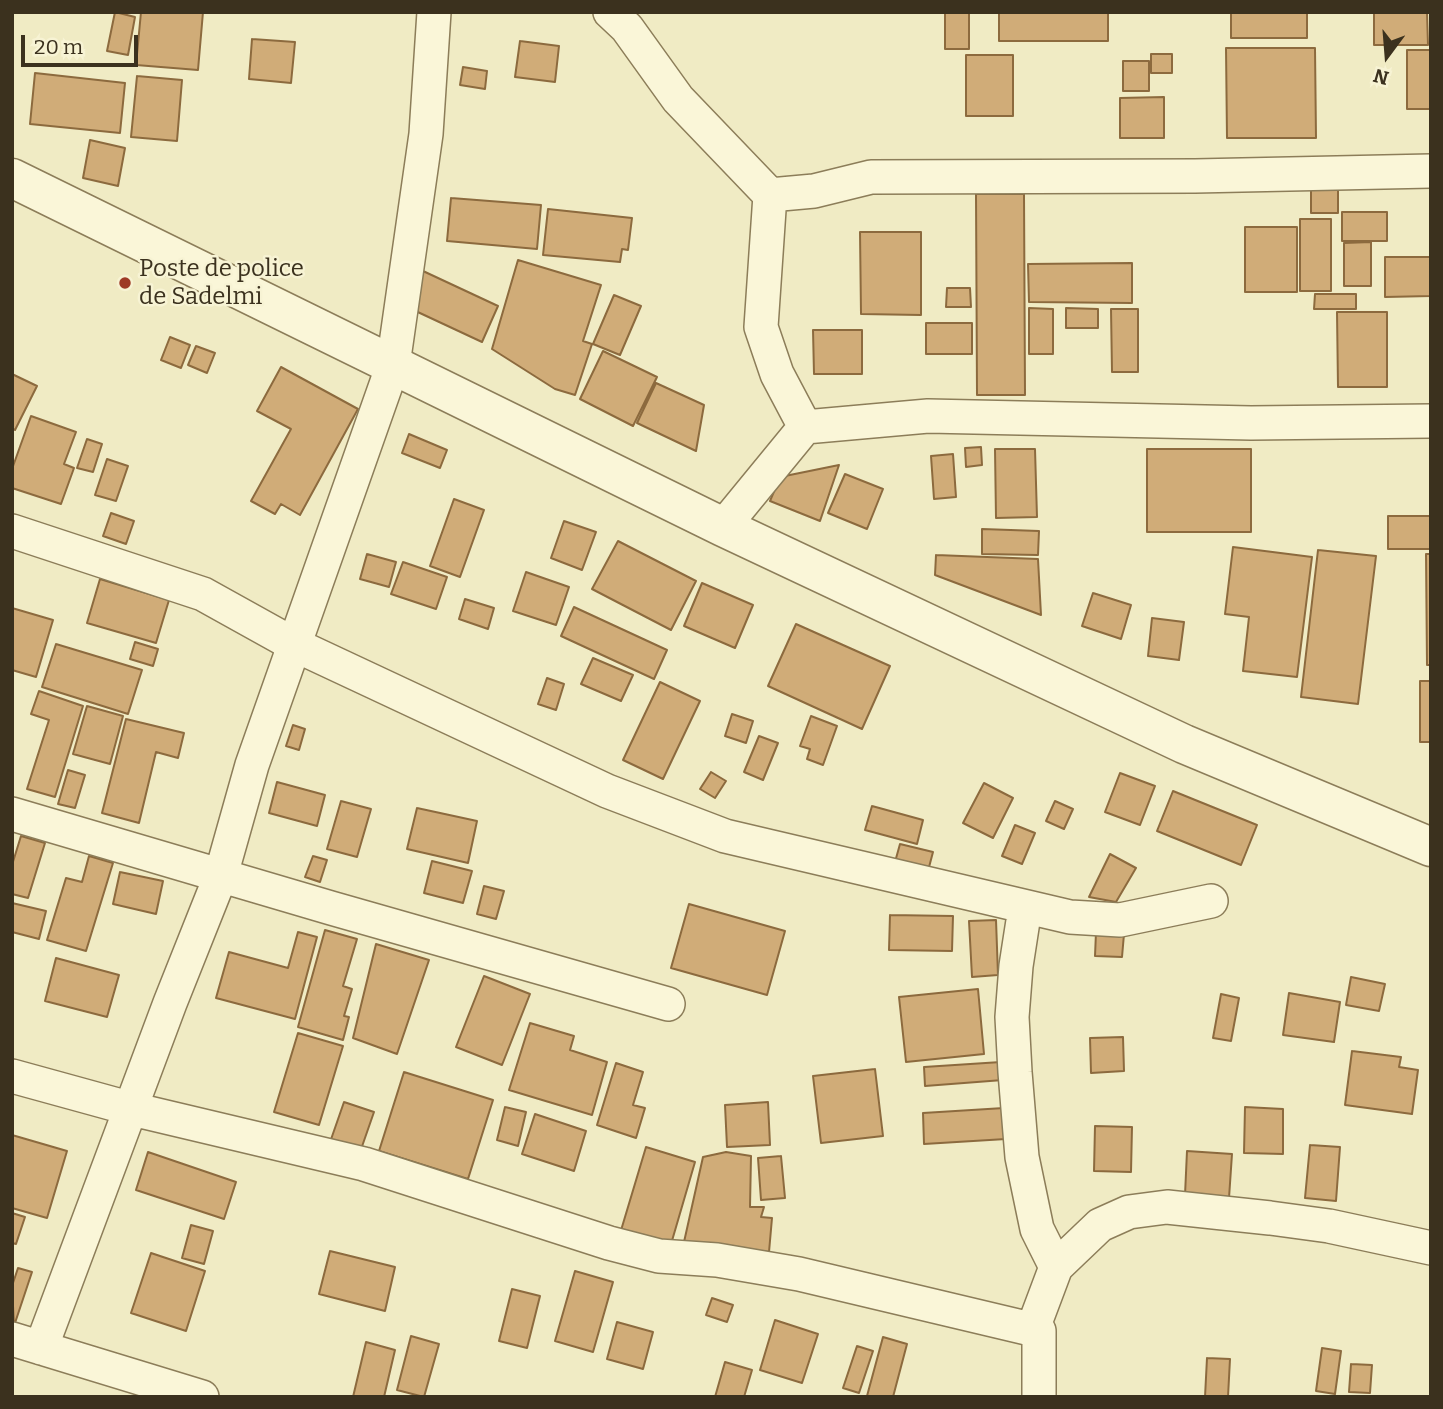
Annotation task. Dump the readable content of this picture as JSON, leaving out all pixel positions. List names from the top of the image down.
{
  "places": ["Poste de police de Sadelmi"],
  "scale_bar": "20 m",
  "north": "bottom"
}
